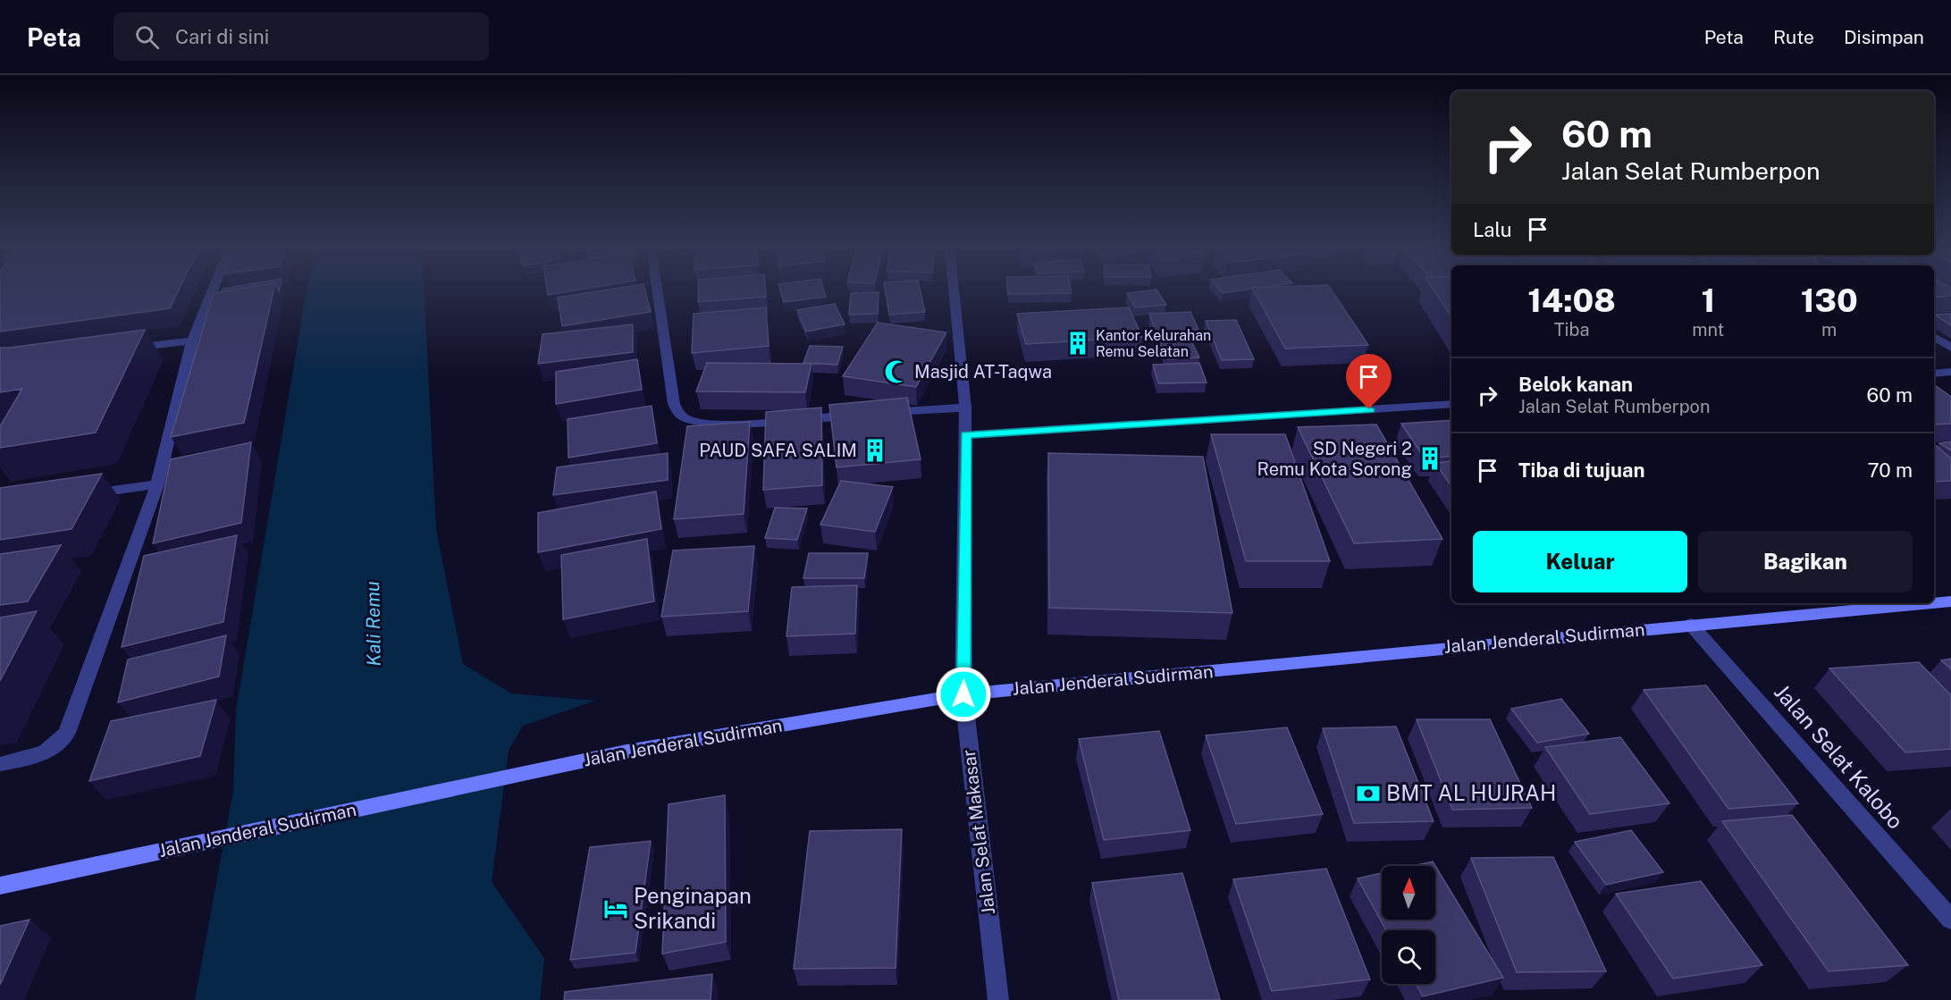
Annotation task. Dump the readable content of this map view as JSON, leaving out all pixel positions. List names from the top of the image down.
{
  "streets": {
    "main road": ["Jalan Jenderal Sudirman"],
    "street": ["Jalan Selat Kalobo", "Jalan Selat Makasar"]
  },
  "crossings": [
    ["Jalan Jenderal Sudirman", "Jalan Selat Kalobo"],
    ["Jalan Jenderal Sudirman", "Jalan Selat Makasar"]
  ],
  "water": ["Kali Remu"],
  "places": {
    "building": ["Kantor Kelurahan Remu Selatan", "PAUD SAFA SALIM", "SD Negeri 2 Remu Kota Sorong"],
    "mosque": ["Masjid AT-Taqwa"],
    "bank": ["BMT AL HUJRAH"],
    "hotel": ["Penginapan Srikandi"]
  },
  "north": "top",
  "page": {
    "header": "Peta",
    "search": "Cari di sini",
    "nav": ["Peta", "Rute", "Disimpan"],
    "turn": ["60 m", "Jalan Selat Rumberpon"],
    "then": "Lalu",
    "eta": [
      "14:08",
      "Tiba",
      "1",
      "mnt",
      "130",
      "m"
    ],
    "list": [
      {
        "name": "Belok kanan",
        "note": "Jalan Selat Rumberpon",
        "value": "60 m"
      },
      {
        "name": "Tiba di tujuan",
        "value": "70 m"
      }
    ],
    "buttons": ["Keluar", "Bagikan"]
  }
}
